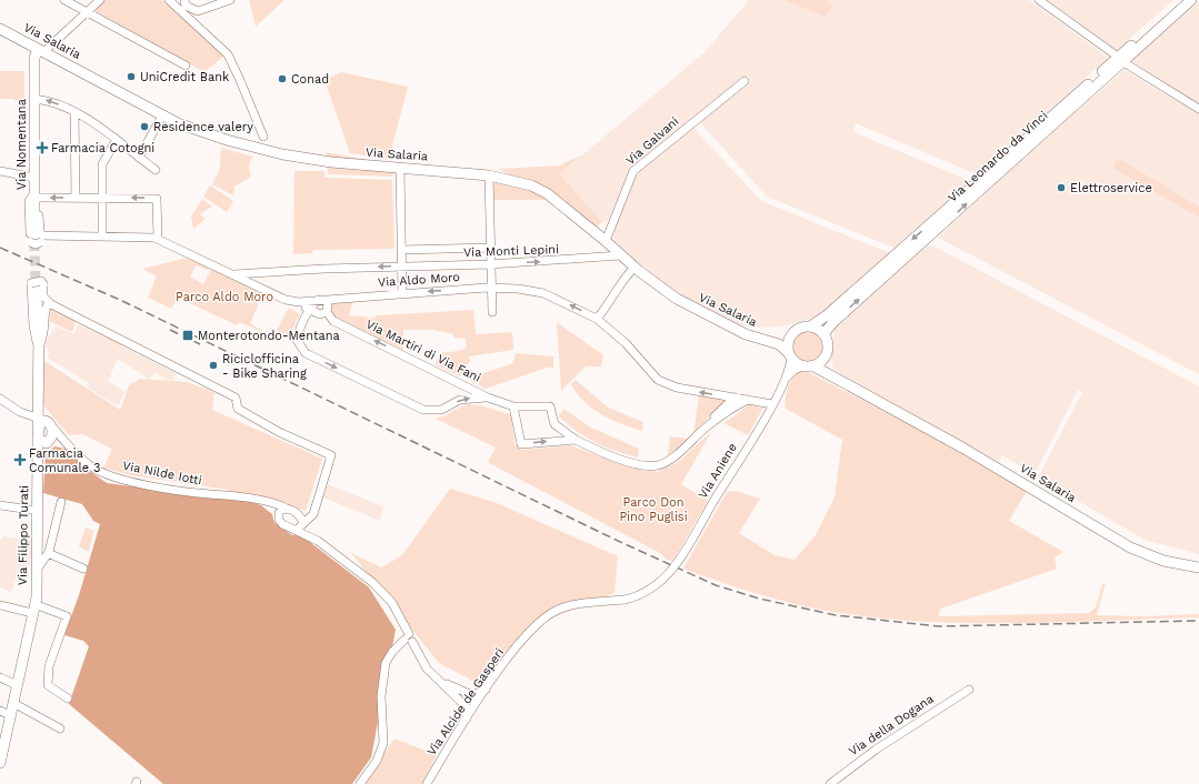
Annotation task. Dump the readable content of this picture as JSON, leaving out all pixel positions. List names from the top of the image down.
{
  "streets": {
    "main road": [
      "Via Salaria",
      "Via Nomentana",
      "Via Leonardo da Vinci",
      "Via Filippo Turati"
    ],
    "street": [
      "Via Galvani",
      "Via Monti Lepini",
      "Via Aldo Moro",
      "Via Martiri di Via Fani",
      "Via Aniene",
      "Via Nilde Iotti",
      "Via Alcide de Gasperi",
      "Via della Dogana"
    ]
  },
  "crossings": [
    ["Via Salaria", "Via Galvani"],
    ["Via Salaria", "Via Nomentana"],
    ["Via Salaria", "Via Leonardo da Vinci"],
    ["Via Salaria", "Via Monti Lepini"],
    ["Via Salaria", "Via Aniene"],
    ["Via Nomentana", "Via Aldo Moro"],
    ["Via Leonardo da Vinci", "Via Aniene"],
    ["Via Monti Lepini", "Via Aldo Moro"],
    ["Via Aldo Moro", "Via Martiri di Via Fani"],
    ["Via Aldo Moro", "Via Aniene"],
    ["Via Aniene", "Via Alcide de Gasperi"],
    ["Via Nilde Iotti", "Via Filippo Turati"]
  ],
  "one_way": ["Via Aldo Moro"],
  "parks": ["Parco Aldo Moro", "Parco Don Pino Puglisi"],
  "places": {
    "other": [
      "UniCredit Bank",
      "Conad",
      "Residence valery",
      "Elettroservice",
      "Riciclofficina - Bike Sharing"
    ],
    "health": ["Farmacia Cotogni", "Farmacia Comunale 3"],
    "transit": ["Monterotondo-Mentana"]
  }
}
